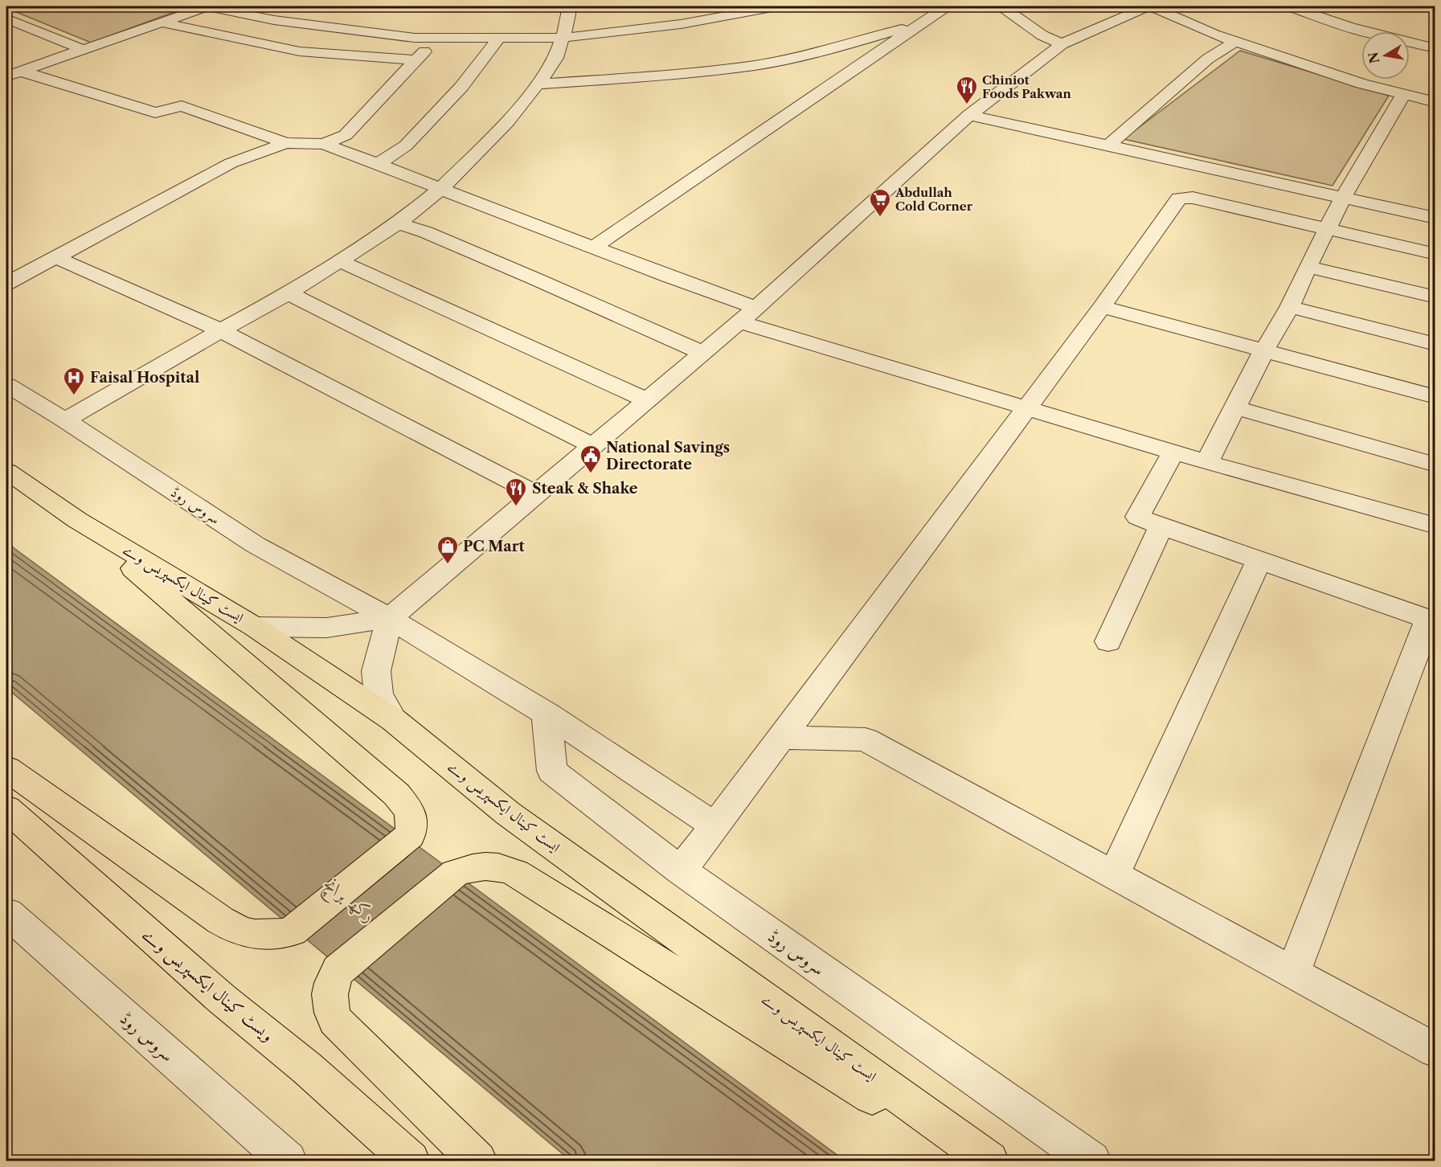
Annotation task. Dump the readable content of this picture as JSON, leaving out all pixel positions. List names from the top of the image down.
{
  "streets": {
    "main road": ["ایسٹ کینال ایکسپریس وے", "ویسٹ کینال ایکسپریس وے"],
    "street": ["سروس روڈ"]
  },
  "water": ["رکھ برانچ"],
  "places": {
    "restaurant": ["Chiniot Foods Pakwan", "Steak & Shake"],
    "supermarket": ["Abdullah Cold Corner"],
    "hospital": ["Faisal Hospital"],
    "public building": ["National Savings Directorate"],
    "shop": ["PC Mart"]
  },
  "north": "left"
}
